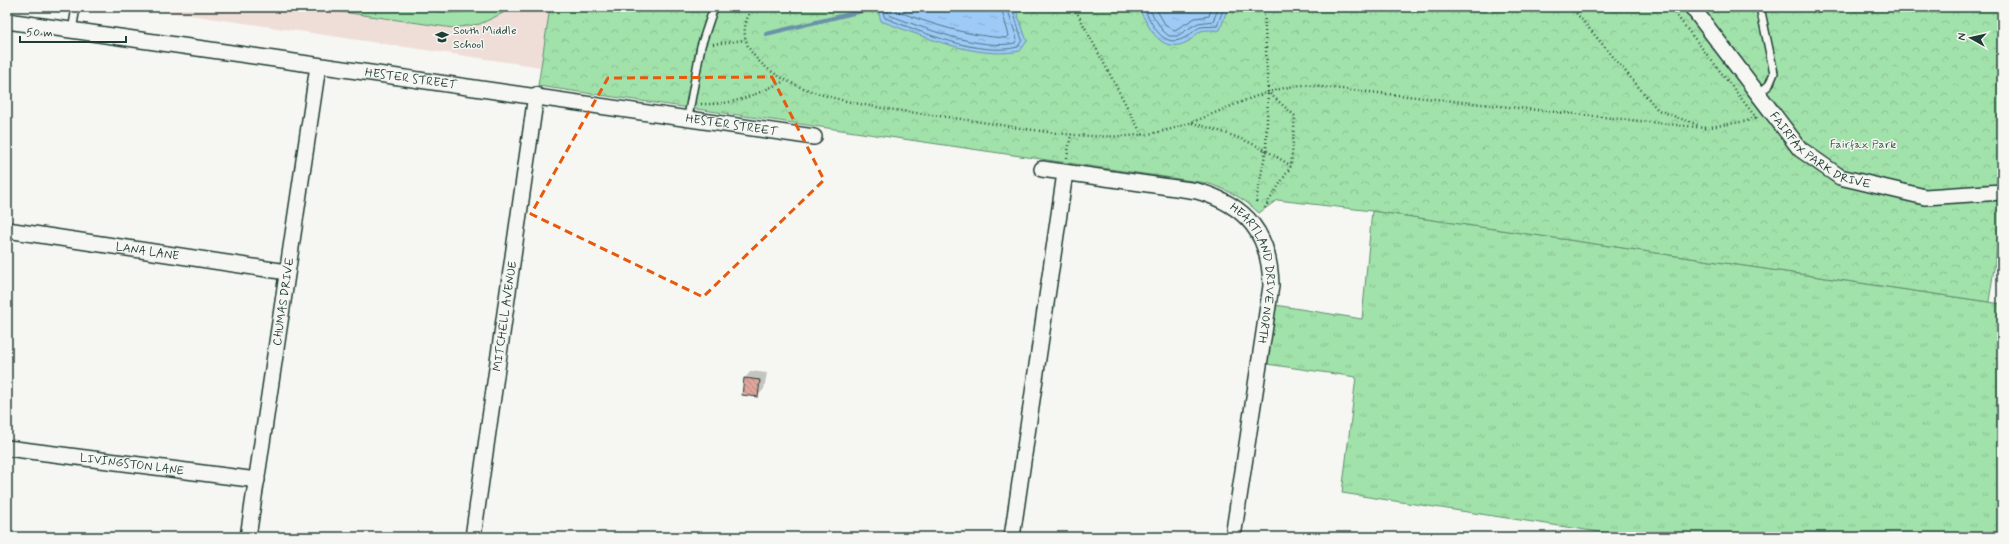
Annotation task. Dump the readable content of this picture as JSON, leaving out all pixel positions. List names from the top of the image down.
{
  "streets": {
    "street": [
      "HESTER STREET",
      "FAIRFAX PARK DRIVE",
      "LANA LANE",
      "HEARTLAND DRIVE NORTH",
      "CHUMAS DRIVE",
      "MITCHELL AVENUE",
      "LIVINGSTON LANE"
    ]
  },
  "crossings": [
    ["HESTER STREET", "CHUMAS DRIVE"],
    ["HESTER STREET", "MITCHELL AVENUE"],
    ["LANA LANE", "CHUMAS DRIVE"],
    ["CHUMAS DRIVE", "LIVINGSTON LANE"]
  ],
  "parks": ["Fairfax Park"],
  "places": {
    "school or university": ["South Middle School"]
  },
  "scale_bar": "50 m",
  "north": "left"
}
